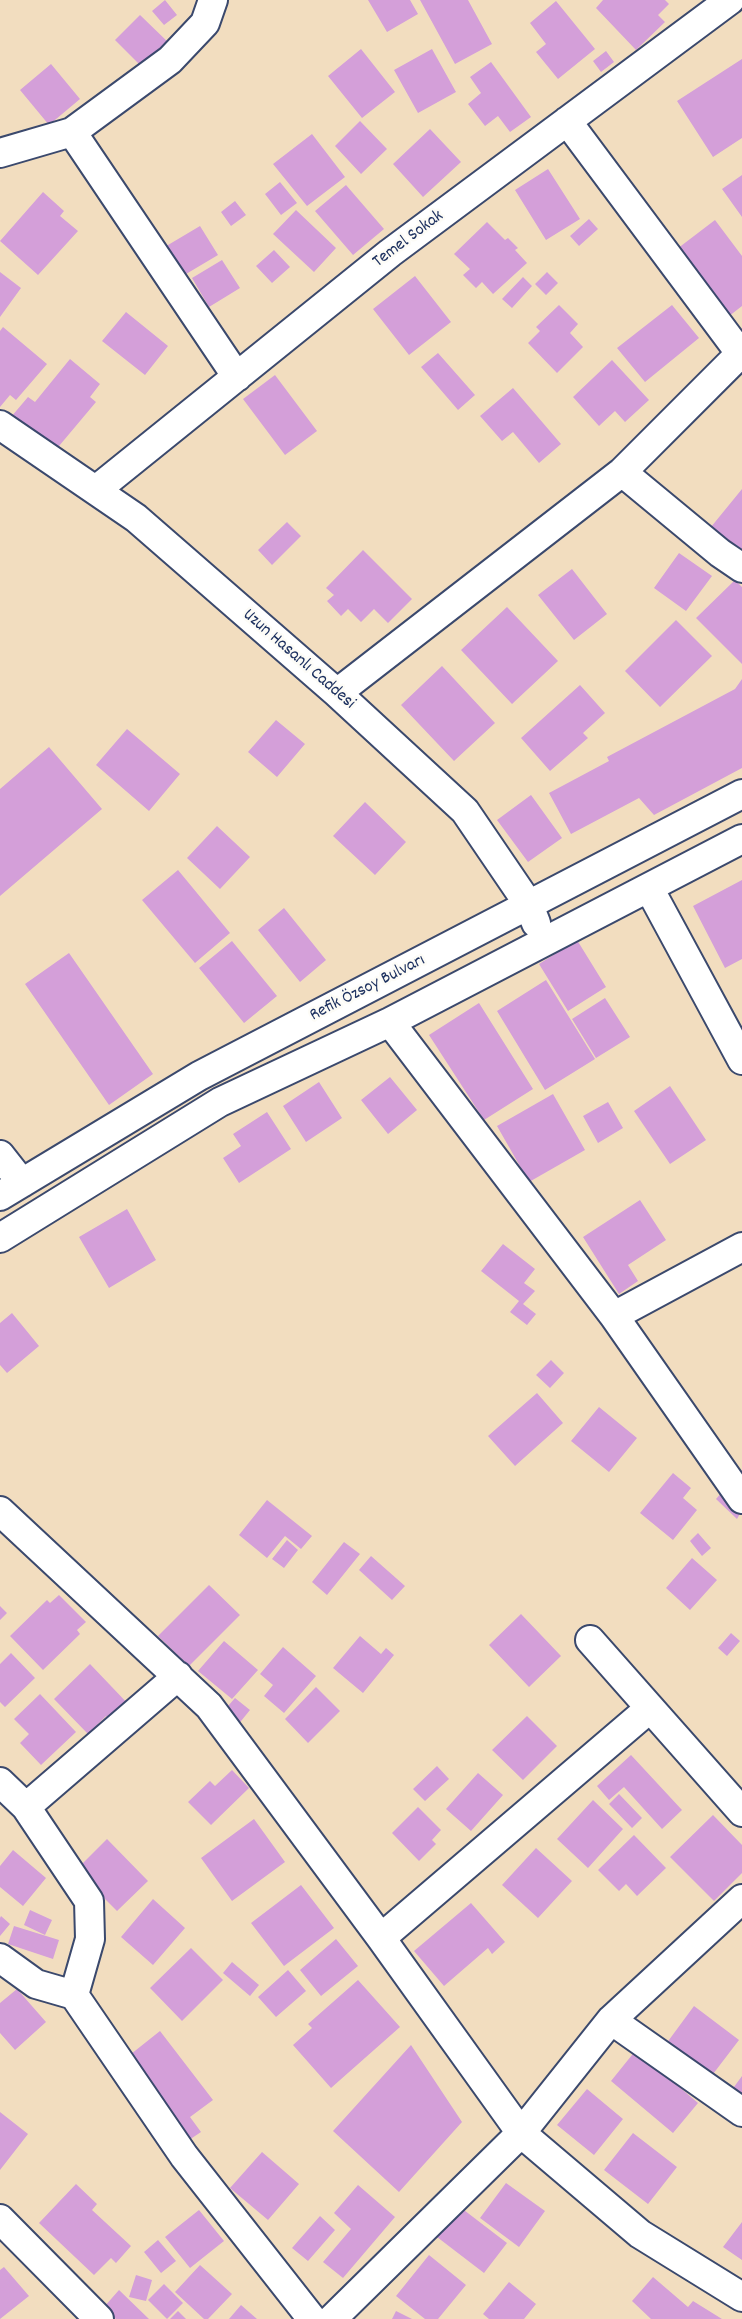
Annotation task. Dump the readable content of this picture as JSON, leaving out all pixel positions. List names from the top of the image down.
{
  "streets": {
    "street": ["Temel Sokak", "Uzun Hasanlı Caddesi", "Refik Özsoy Bulvarı"]
  },
  "crossings": [
    ["Temel Sokak", "Uzun Hasanlı Caddesi"],
    ["Uzun Hasanlı Caddesi", "Refik Özsoy Bulvarı"]
  ]
}
